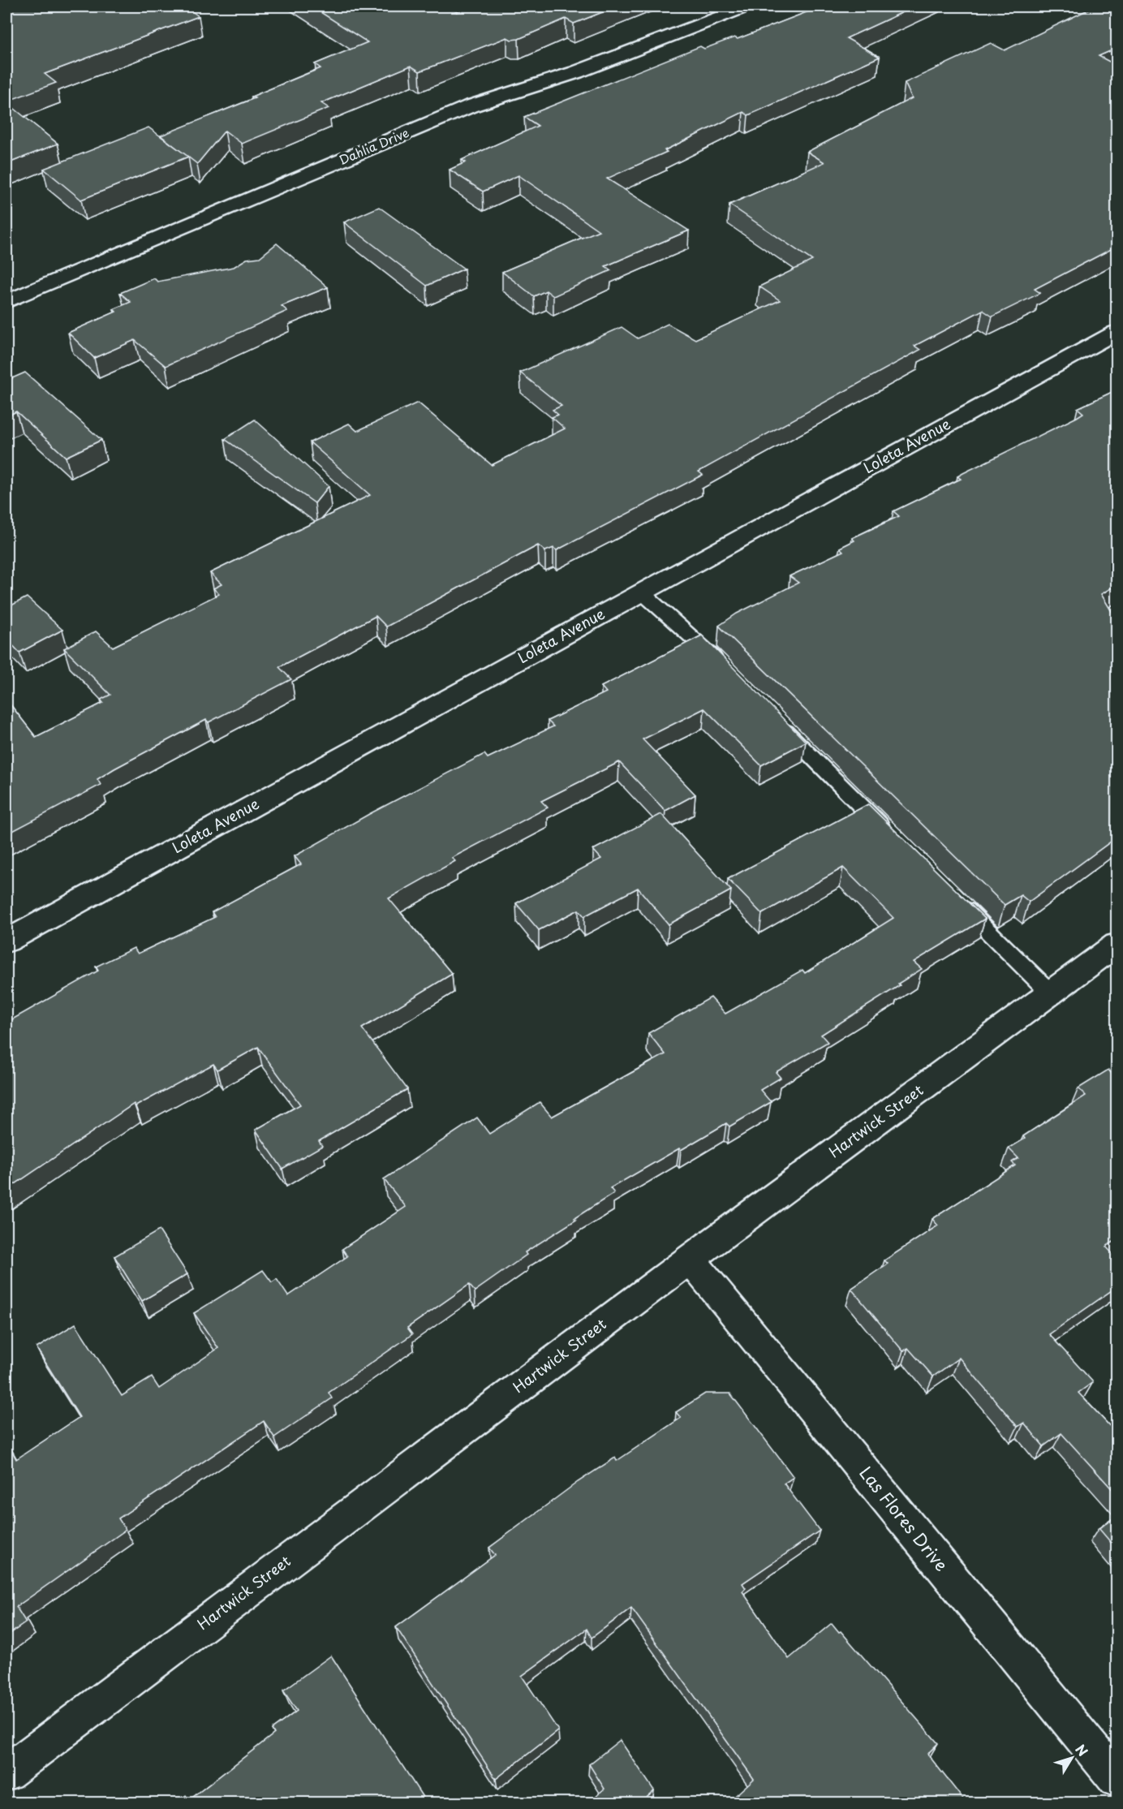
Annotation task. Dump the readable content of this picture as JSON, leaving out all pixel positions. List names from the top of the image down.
{
  "streets": {
    "street": [
      "Dahlia Drive",
      "Loleta Avenue",
      "Hartwick Street",
      "Las Flores Drive"
    ]
  },
  "crossings": [
    ["Hartwick Street", "Las Flores Drive"]
  ],
  "north": "top right"
}
